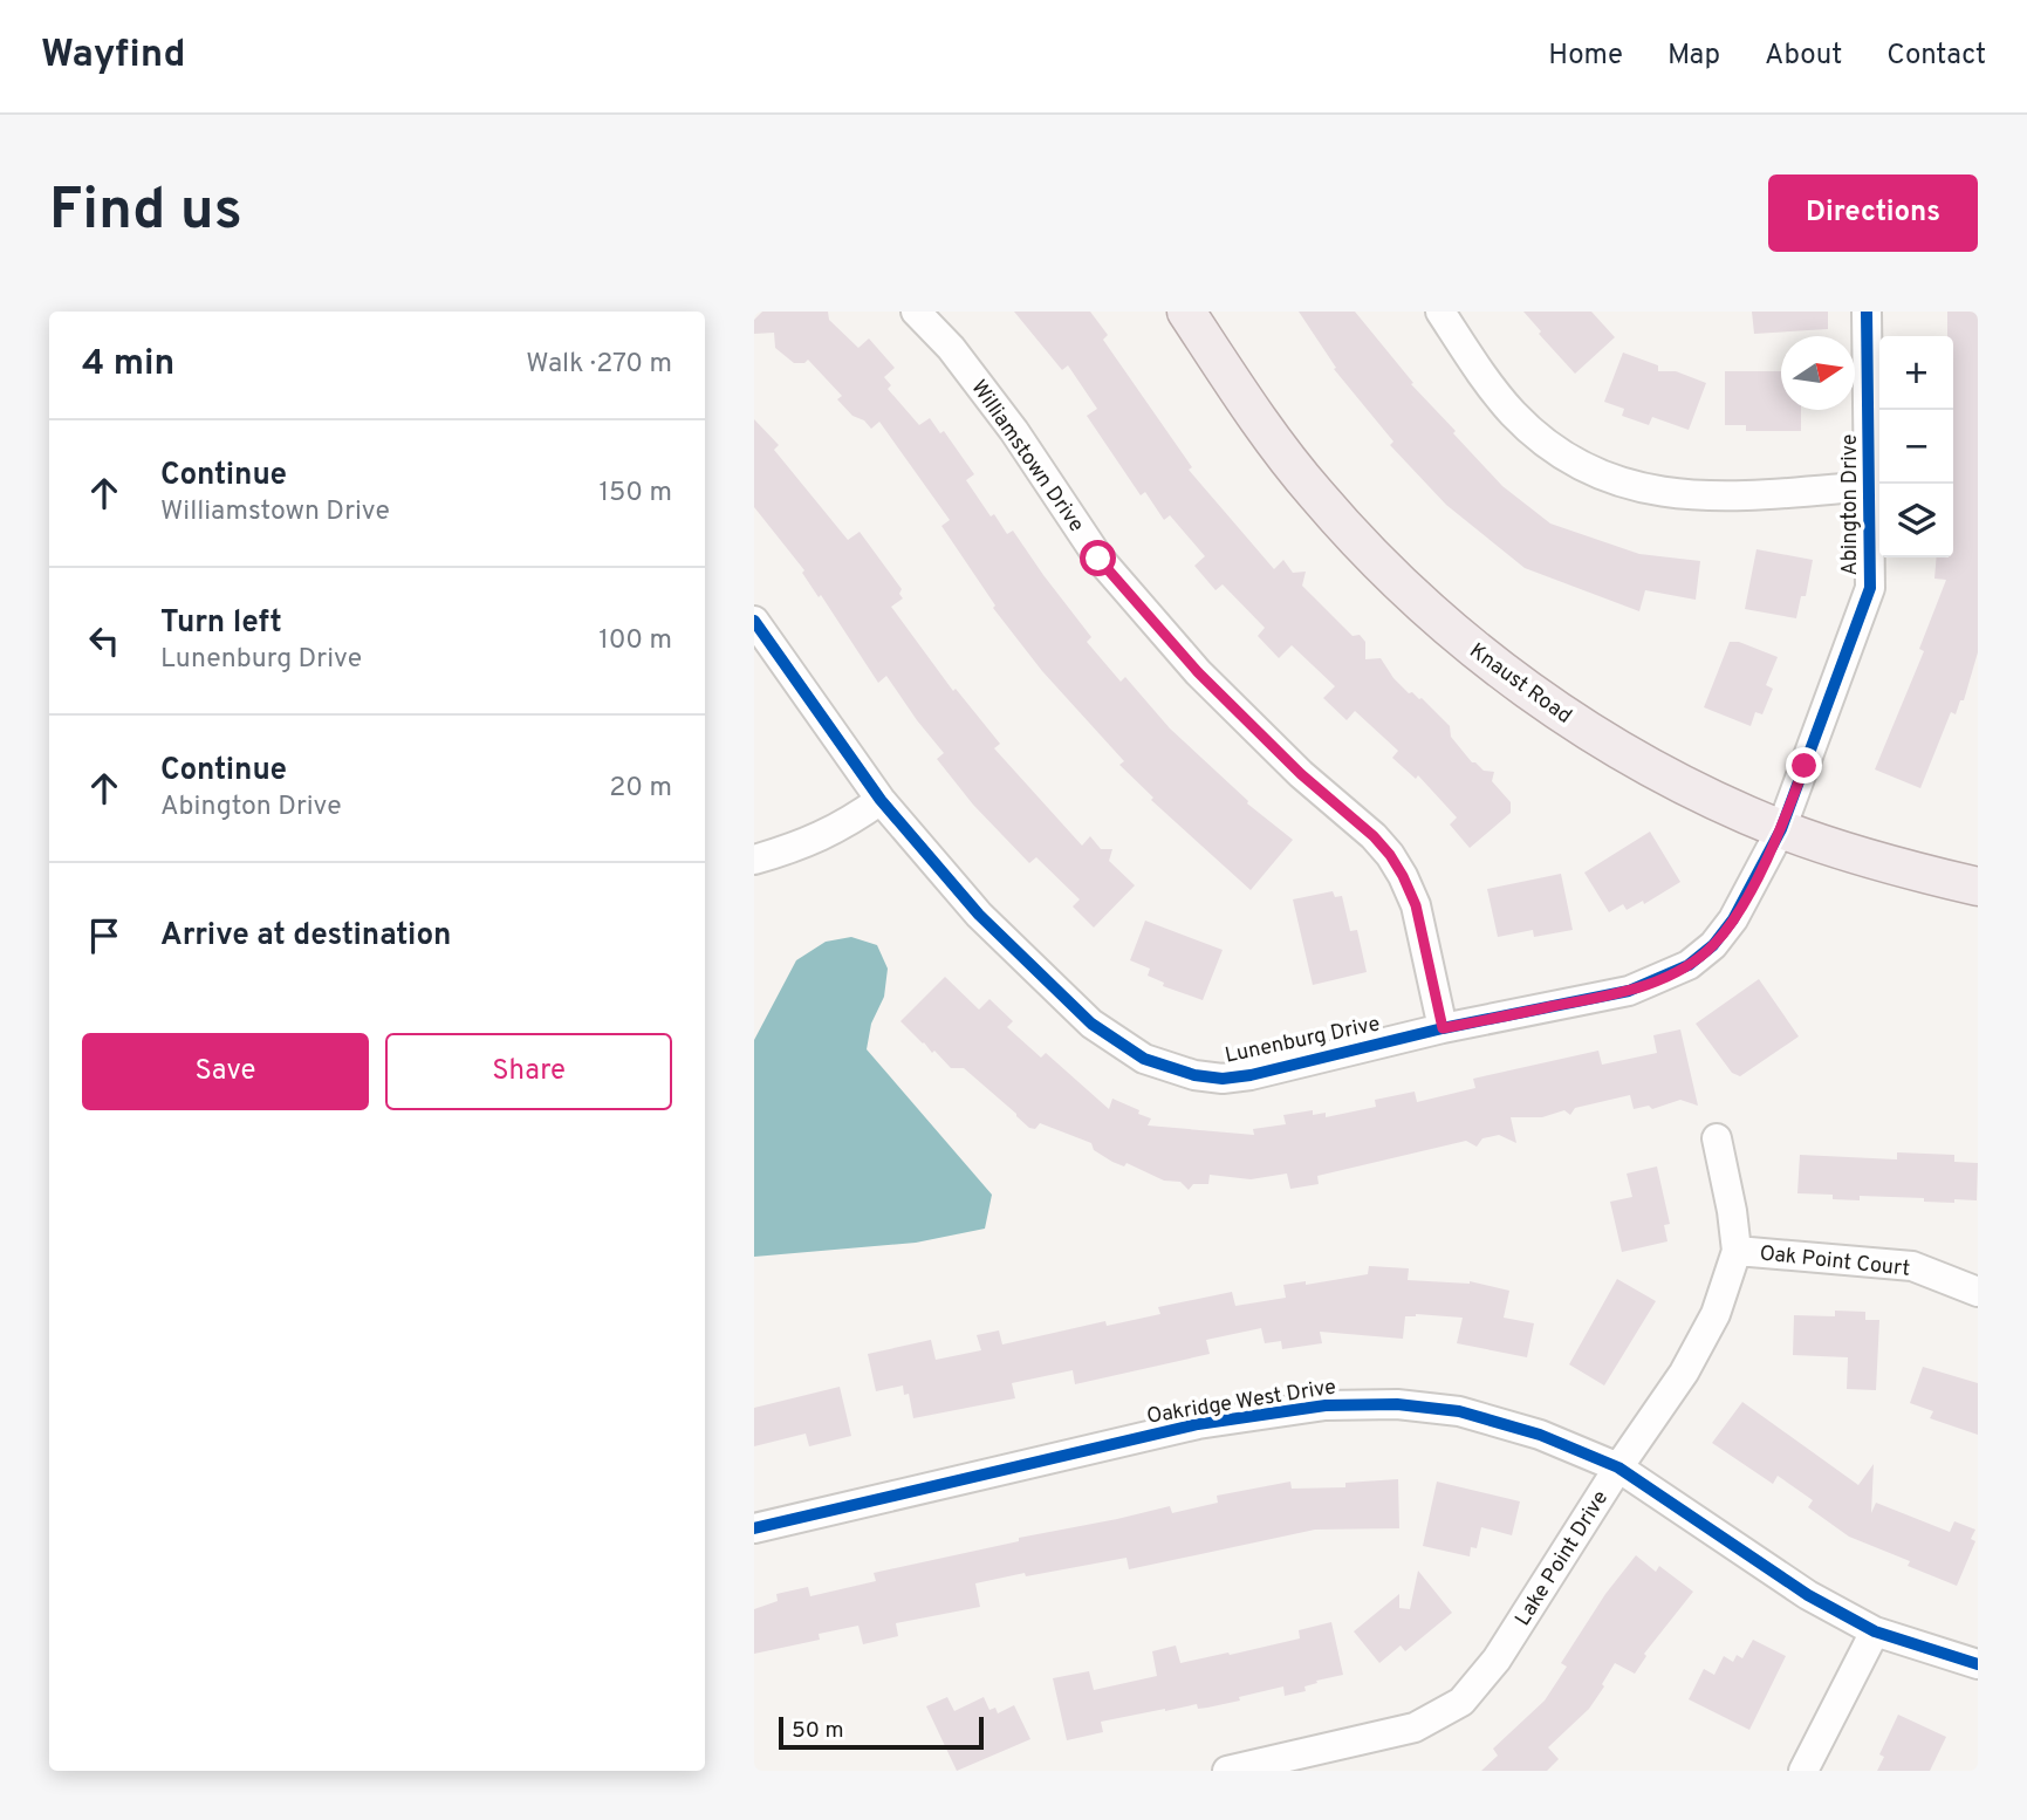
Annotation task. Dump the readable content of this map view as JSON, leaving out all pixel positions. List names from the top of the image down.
{
  "streets": {
    "main road": ["Knaust Road"],
    "street": [
      "Williamstown Drive",
      "Abington Drive",
      "Lunenburg Drive",
      "Oak Point Court",
      "Oakridge West Drive",
      "Lake Point Drive"
    ]
  },
  "crossings": [
    ["Williamstown Drive", "Lunenburg Drive"],
    ["Abington Drive", "Knaust Road"],
    ["Abington Drive", "Lunenburg Drive"],
    ["Knaust Road", "Lunenburg Drive"],
    ["Oak Point Court", "Lake Point Drive"],
    ["Oakridge West Drive", "Lake Point Drive"]
  ],
  "scale_bar": "50 m",
  "north": "right",
  "page": {
    "header": "Wayfind",
    "nav": [
      "Home",
      "Map",
      "About",
      "Contact"
    ],
    "buttons": [
      "Directions",
      ["Save", "Share"]
    ],
    "title": "Find us",
    "heading": ["4 min", "Walk · 270 m"],
    "map_buttons": ["+", "−"],
    "list": [
      ["Continue", "Williamstown Drive", "150 m"],
      ["Turn left", "Lunenburg Drive", "100 m"],
      ["Continue", "Abington Drive", "20 m"],
      "Arrive at destination"
    ],
    "scale": "50 m"
  }
}
